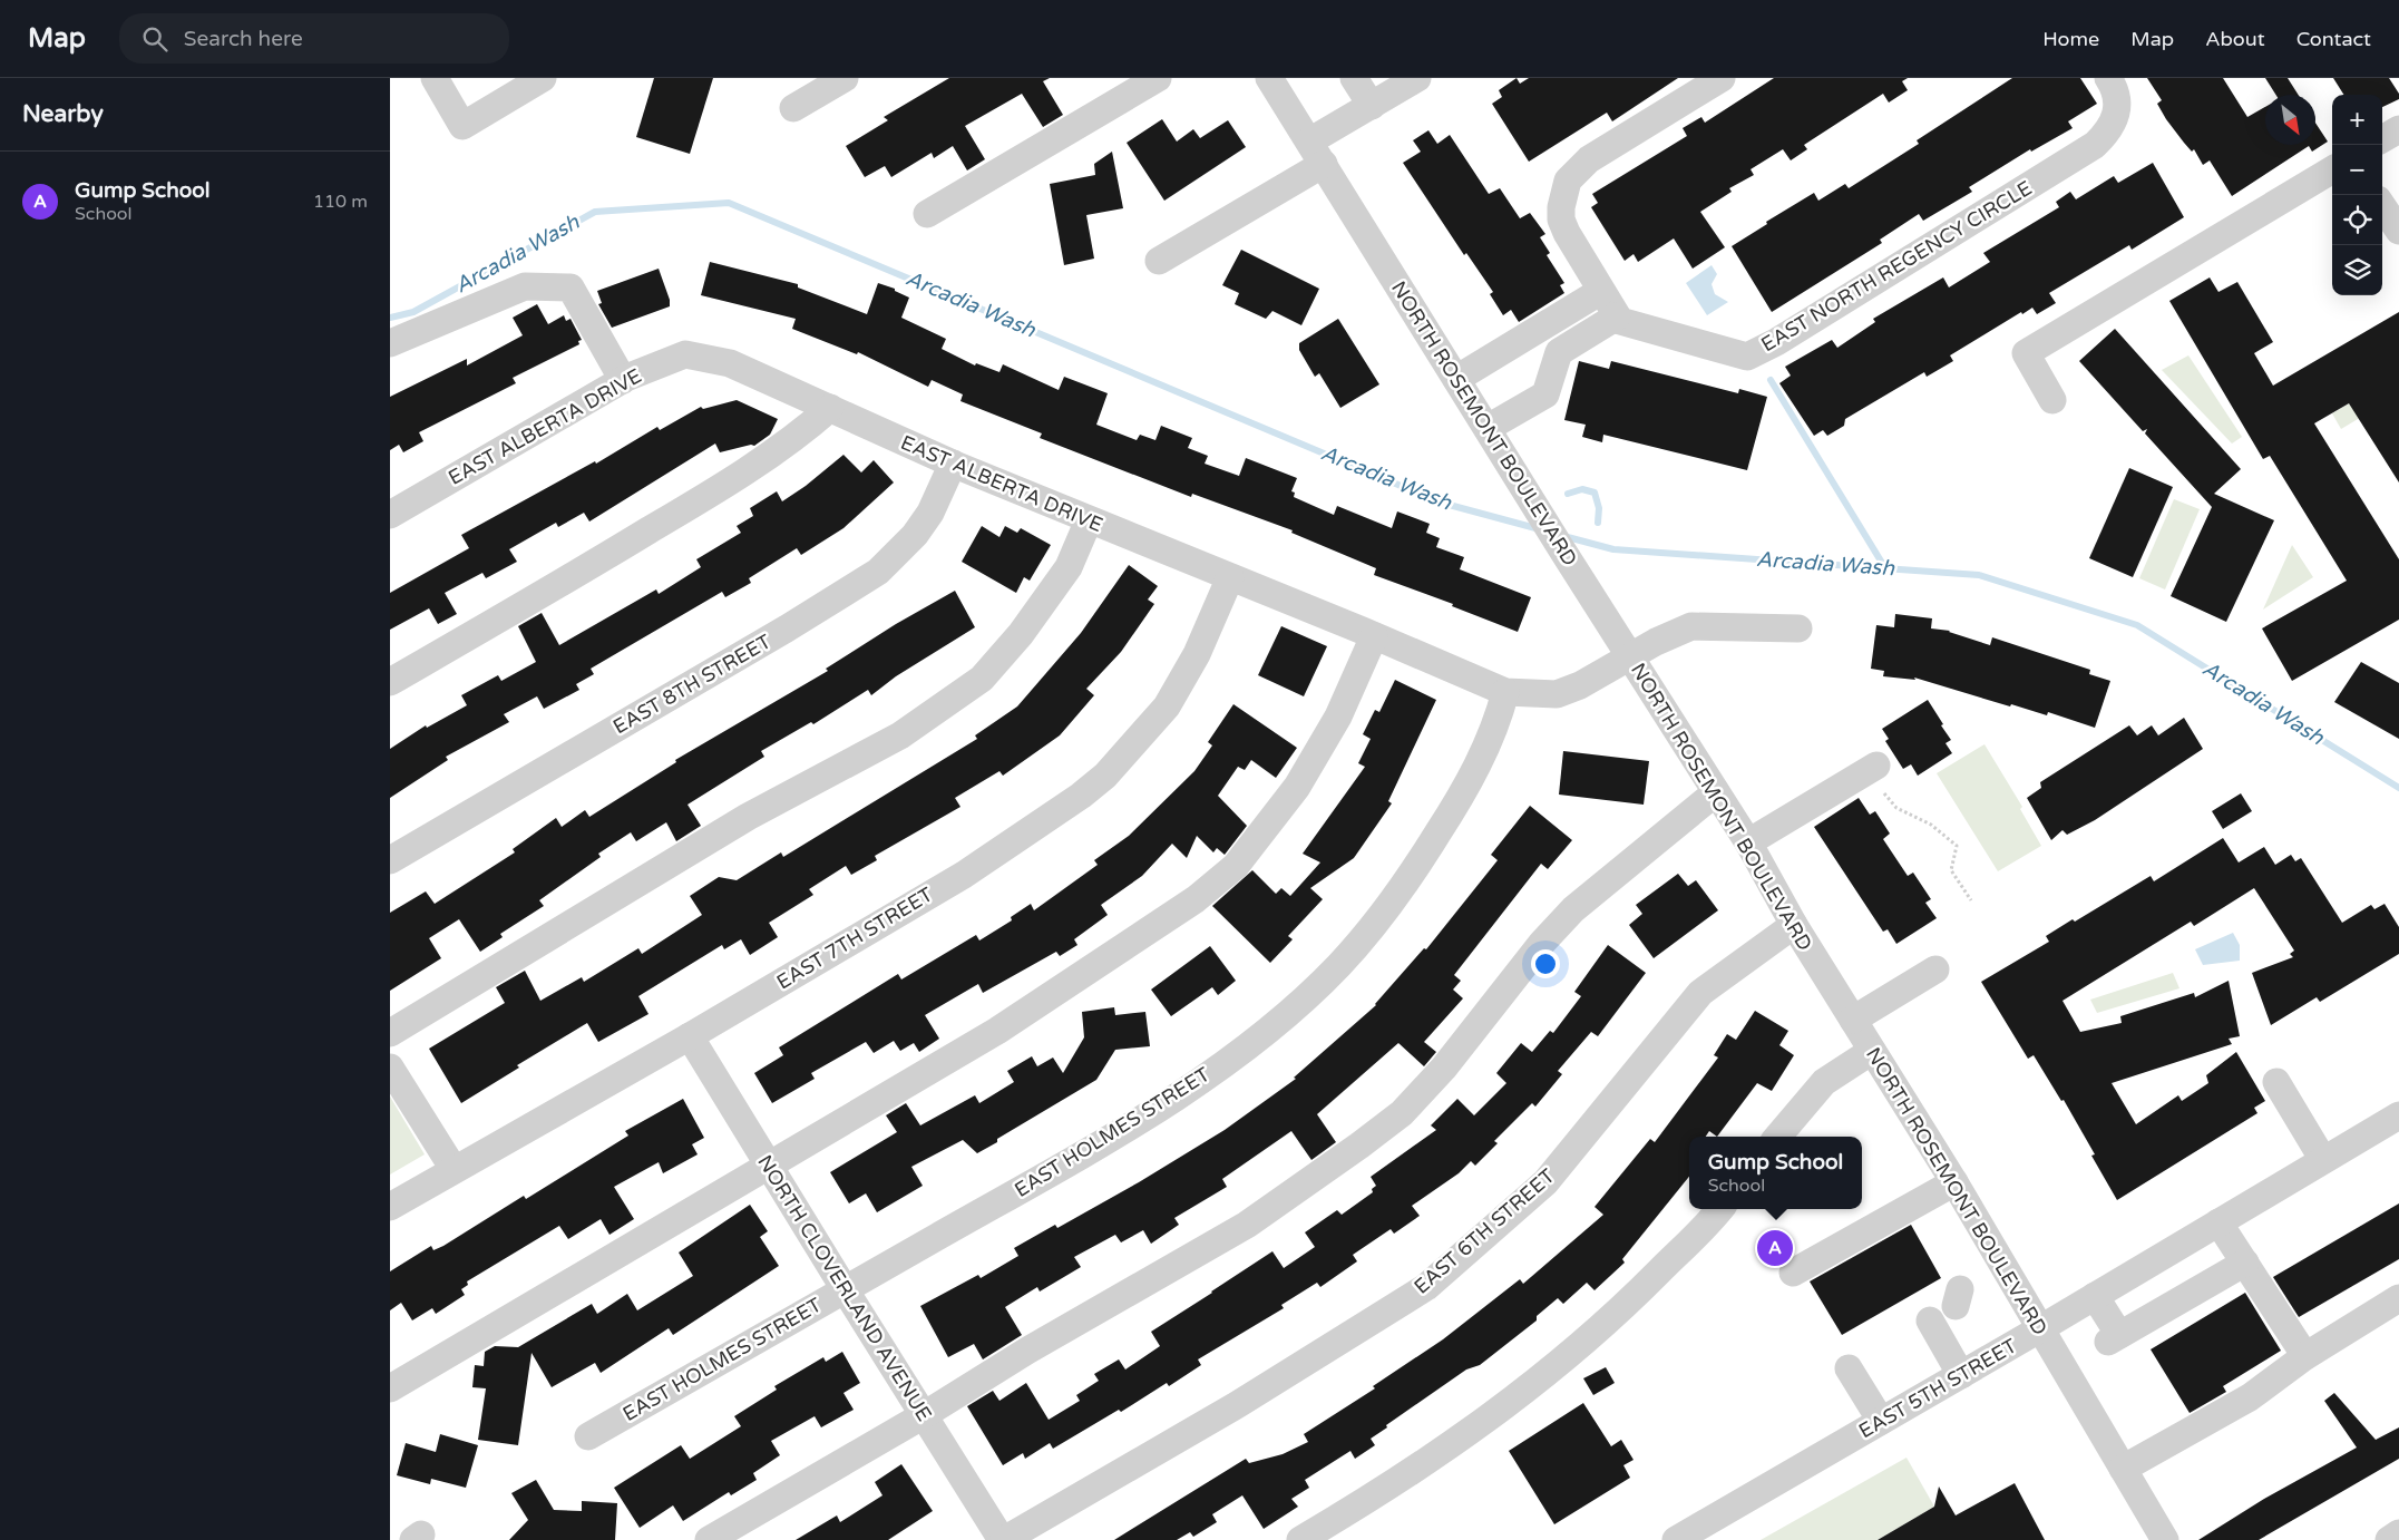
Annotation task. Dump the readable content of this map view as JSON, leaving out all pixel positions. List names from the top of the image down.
{
  "streets": {
    "street": [
      "EAST NORTH REGENCY CIRCLE",
      "NORTH ROSEMONT BOULEVARD",
      "EAST ALBERTA DRIVE",
      "EAST 8TH STREET",
      "EAST 7TH STREET",
      "EAST HOLMES STREET",
      "EAST 6TH STREET",
      "NORTH CLOVERLAND AVENUE",
      "EAST 5TH STREET"
    ]
  },
  "crossings": [
    ["NORTH ROSEMONT BOULEVARD", "EAST ALBERTA DRIVE"],
    ["NORTH ROSEMONT BOULEVARD", "EAST 6TH STREET"],
    ["NORTH ROSEMONT BOULEVARD", "EAST 5TH STREET"],
    ["EAST ALBERTA DRIVE", "EAST 8TH STREET"],
    ["EAST ALBERTA DRIVE", "EAST 7TH STREET"],
    ["EAST ALBERTA DRIVE", "EAST HOLMES STREET"],
    ["EAST 7TH STREET", "NORTH CLOVERLAND AVENUE"],
    ["EAST HOLMES STREET", "NORTH CLOVERLAND AVENUE"],
    ["EAST 6TH STREET", "NORTH CLOVERLAND AVENUE"]
  ],
  "water": ["Arcadia Wash"],
  "north": "bottom right",
  "page": {
    "header": "Map",
    "search": "Search here",
    "nav": [
      "Home",
      "Map",
      "About",
      "Contact"
    ],
    "heading": "Nearby",
    "map_buttons": ["+", "−"],
    "list": [
      {
        "mark": "A",
        "name": "Gump School",
        "note": "School",
        "value": "110 m"
      }
    ],
    "popup": ["Gump School", "School"],
    "pins": "A"
  }
}
